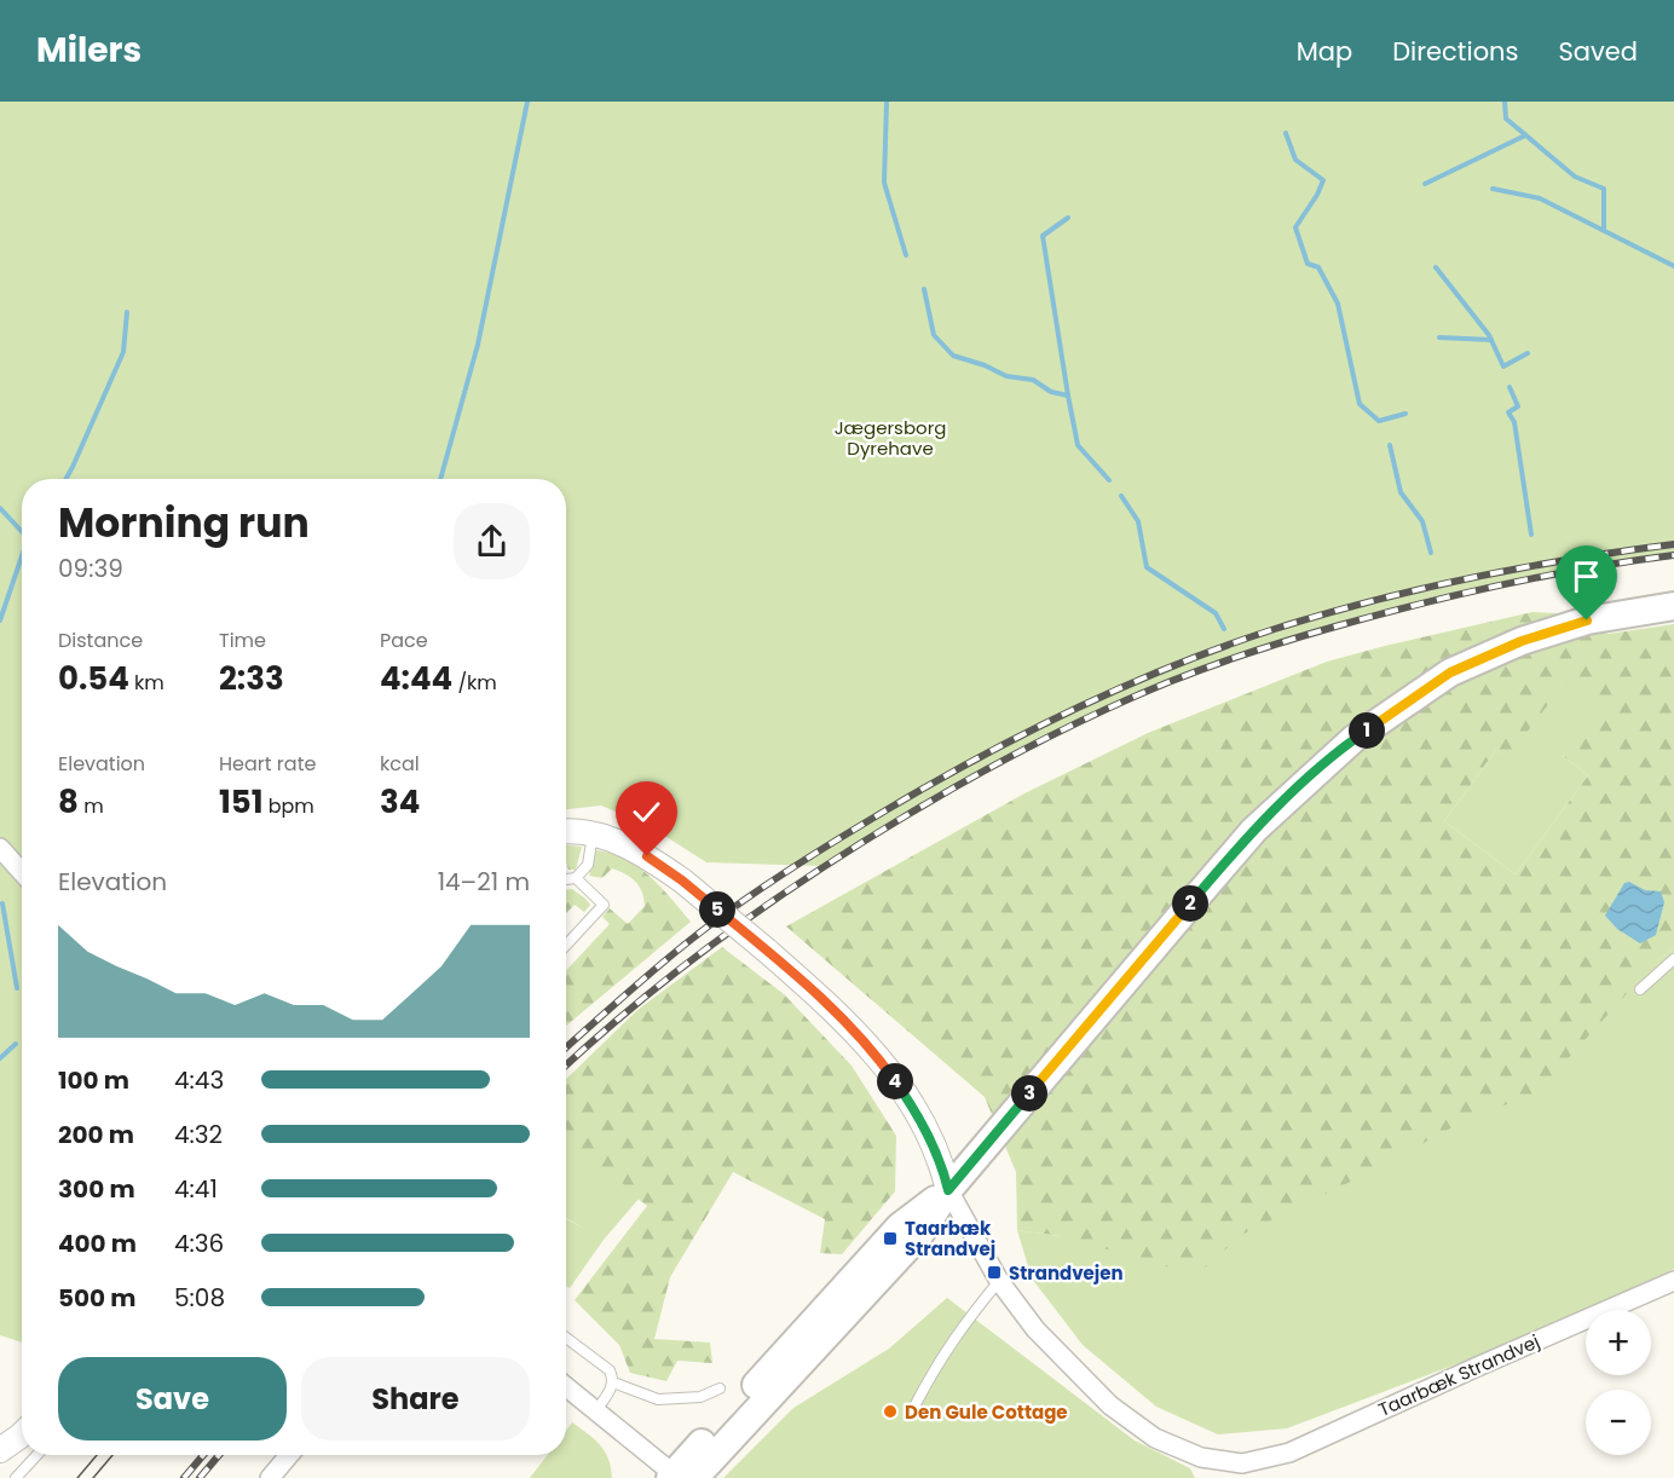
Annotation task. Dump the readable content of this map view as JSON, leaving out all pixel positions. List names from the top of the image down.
{
  "streets": {
    "street": ["Taarbæk Strandvej"]
  },
  "parks": ["Jægersborg Dyrehave"],
  "places": {
    "transit": ["Taarbæk Strandvej", "Strandvejen"],
    "other": ["Den Gule Cottage"]
  },
  "page": {
    "header": "Milers",
    "nav": ["Map", "Directions", "Saved"],
    "heading": ["Morning run", "09:39"],
    "stats": [
      ["Distance", "0.54 km"],
      ["Time", "2:33"],
      ["Pace", "4:44 /km"],
      ["Elevation", "8 m"],
      ["Heart rate", "151 bpm"],
      ["kcal", "34"]
    ],
    "pins": [
      "1",
      "2",
      "5",
      "4",
      "3"
    ],
    "chart": ["Elevation", "14–21 m"],
    "list": [
      {
        "name": "100 m",
        "note": "4:43"
      },
      {
        "name": "200 m",
        "note": "4:32"
      },
      {
        "name": "300 m",
        "note": "4:41"
      },
      {
        "name": "400 m",
        "note": "4:36"
      },
      {
        "name": "500 m",
        "note": "5:08"
      }
    ],
    "map_buttons": ["+", "−"],
    "buttons": ["Save", "Share"]
  }
}
